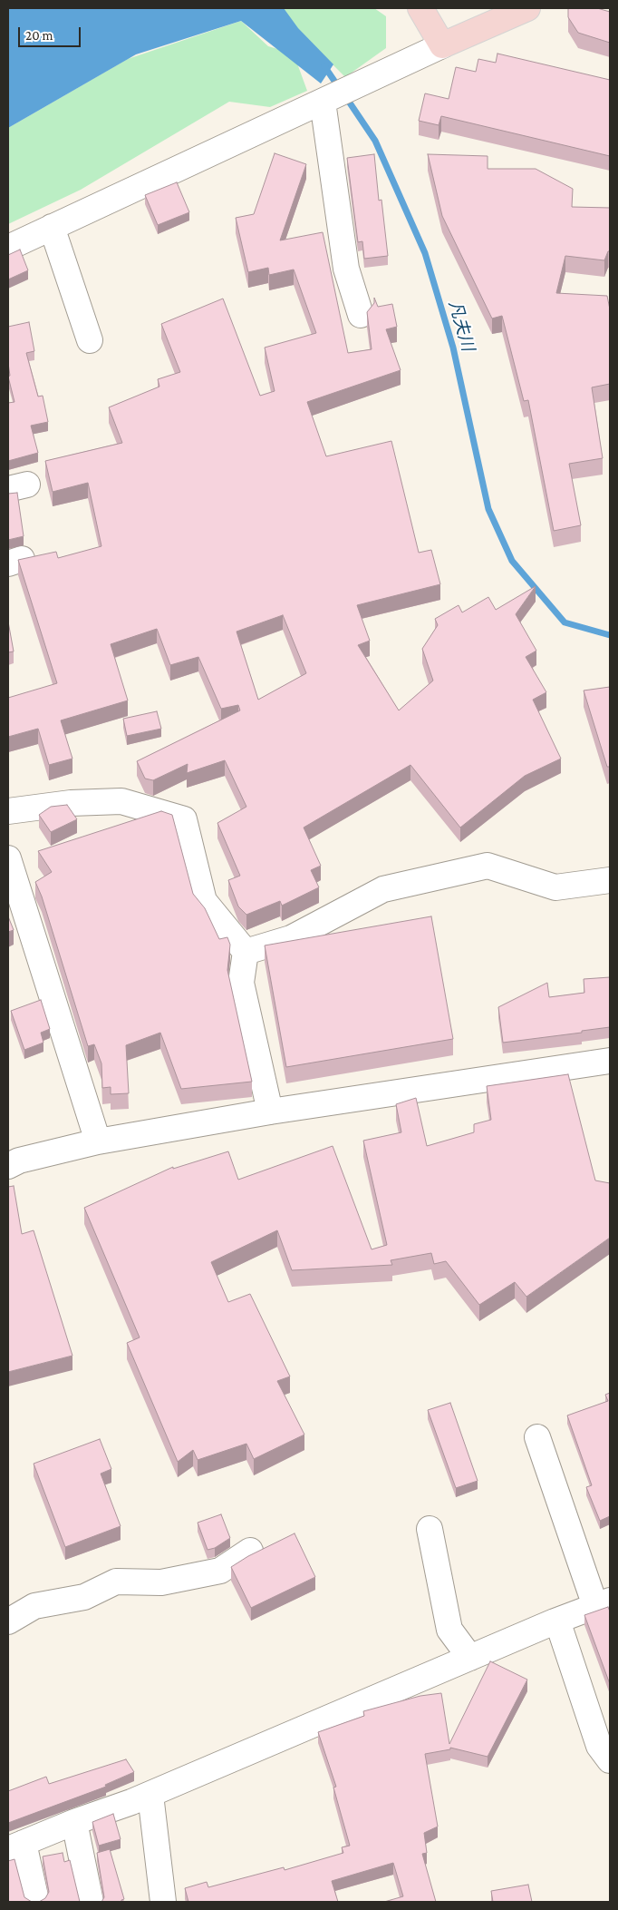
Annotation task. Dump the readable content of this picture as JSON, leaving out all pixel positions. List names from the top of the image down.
{
  "water": ["凡夫川"],
  "scale_bar": "20 m"
}
